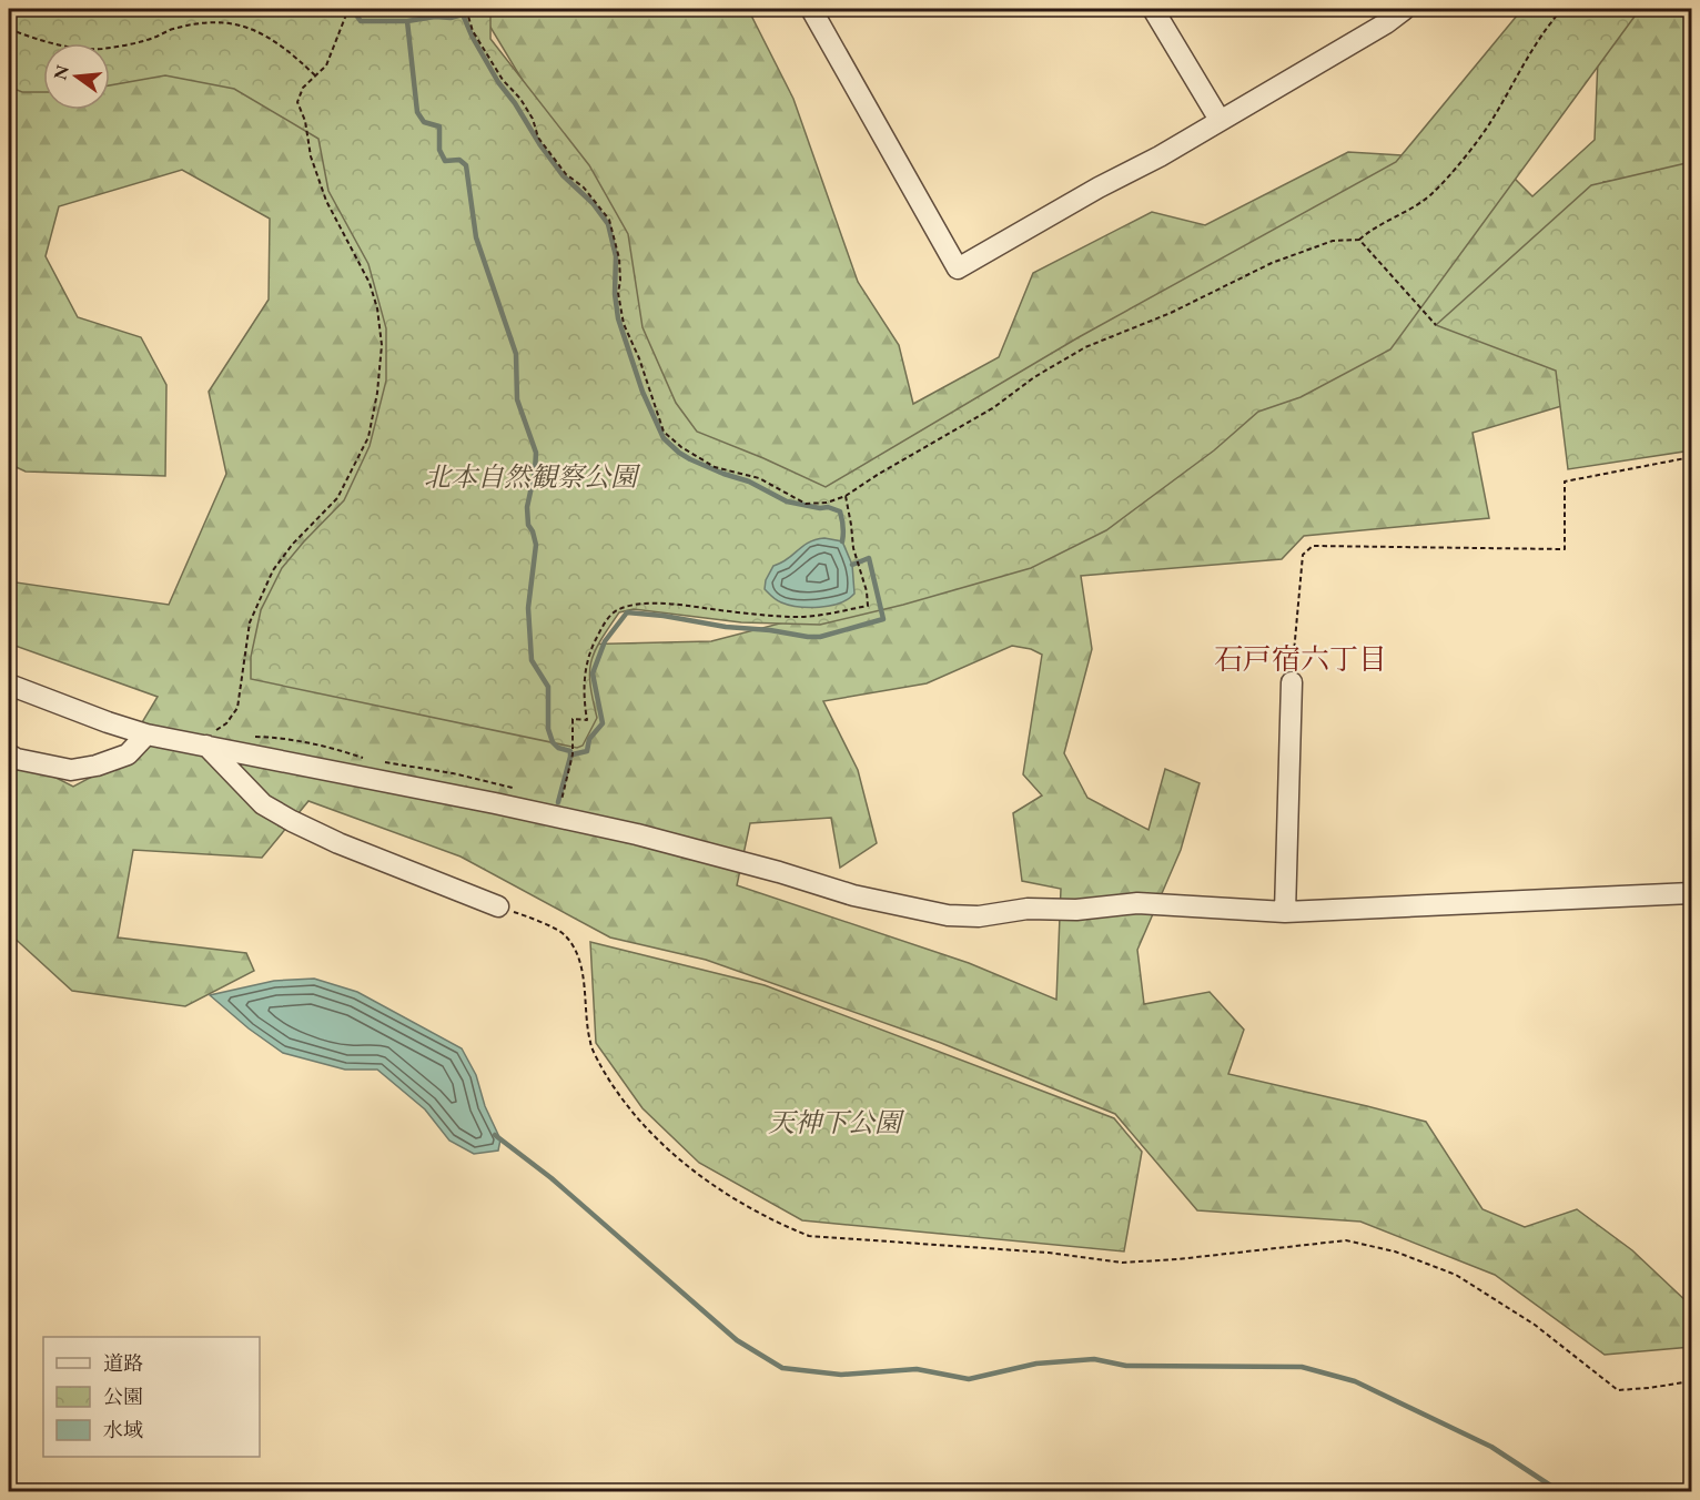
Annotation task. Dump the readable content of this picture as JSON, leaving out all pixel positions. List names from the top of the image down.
{
  "districts": ["石戸宿六丁目"],
  "parks": ["北本自然観察公園", "天神下公園"],
  "legend": ["道路", "公園", "水域"],
  "north": "left"
}
